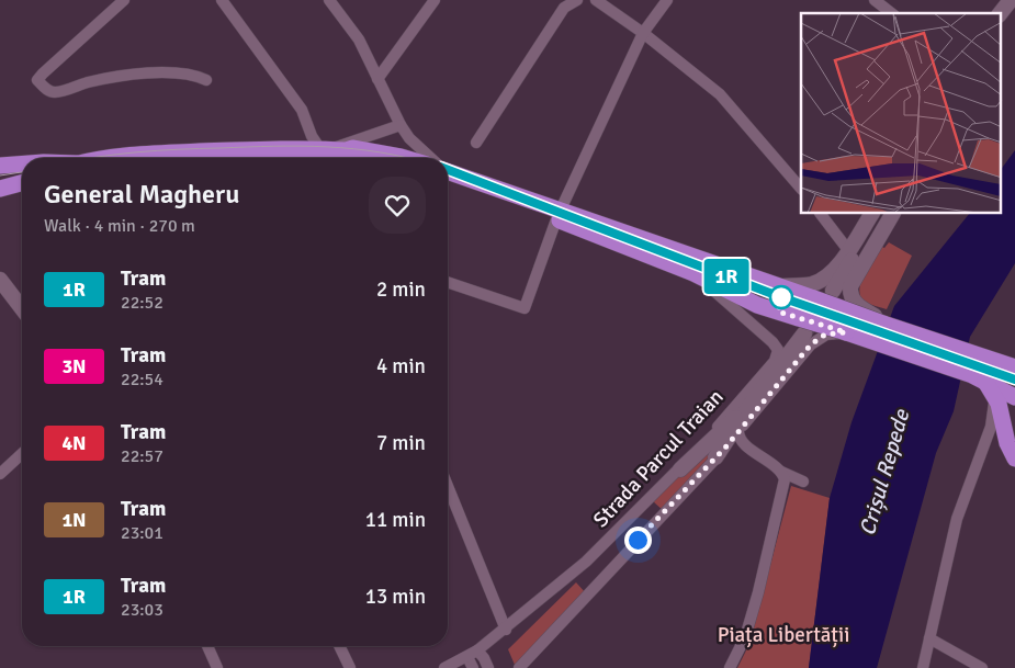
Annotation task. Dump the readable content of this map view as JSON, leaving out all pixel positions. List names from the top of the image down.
{
  "streets": {
    "street": ["Strada Parcul Traian"]
  },
  "water": ["Crișul Repede"],
  "parks": ["Piața Libertății"],
  "lines": ["tram line 1R"],
  "page": {
    "on_map": "1R",
    "heading": ["General Magheru", "Walk · 4 min · 270 m"],
    "list": [
      {
        "mark": "1R",
        "name": "Tram",
        "note": "22:52",
        "value": "2 min"
      },
      {
        "mark": "3N",
        "name": "Tram",
        "note": "22:54",
        "value": "4 min"
      },
      {
        "mark": "4N",
        "name": "Tram",
        "note": "22:57",
        "value": "7 min"
      },
      {
        "mark": "1N",
        "name": "Tram",
        "note": "23:01",
        "value": "11 min"
      },
      {
        "mark": "1R",
        "name": "Tram",
        "note": "23:03",
        "value": "13 min"
      }
    ]
  }
}
